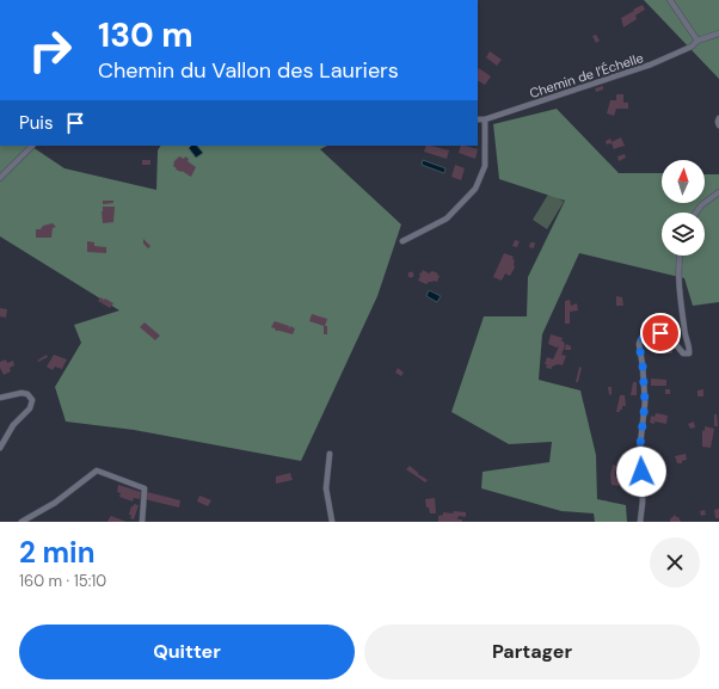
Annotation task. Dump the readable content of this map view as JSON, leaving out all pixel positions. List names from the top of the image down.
{
  "streets": {
    "street": ["Chemin de l’Échelle"]
  },
  "north": "top",
  "page": {
    "turn": ["130 m", "Chemin du Vallon des Lauriers"],
    "then": "Puis",
    "heading": ["2 min", "160 m · 15:10"],
    "buttons": ["Quitter", "Partager"]
  }
}
